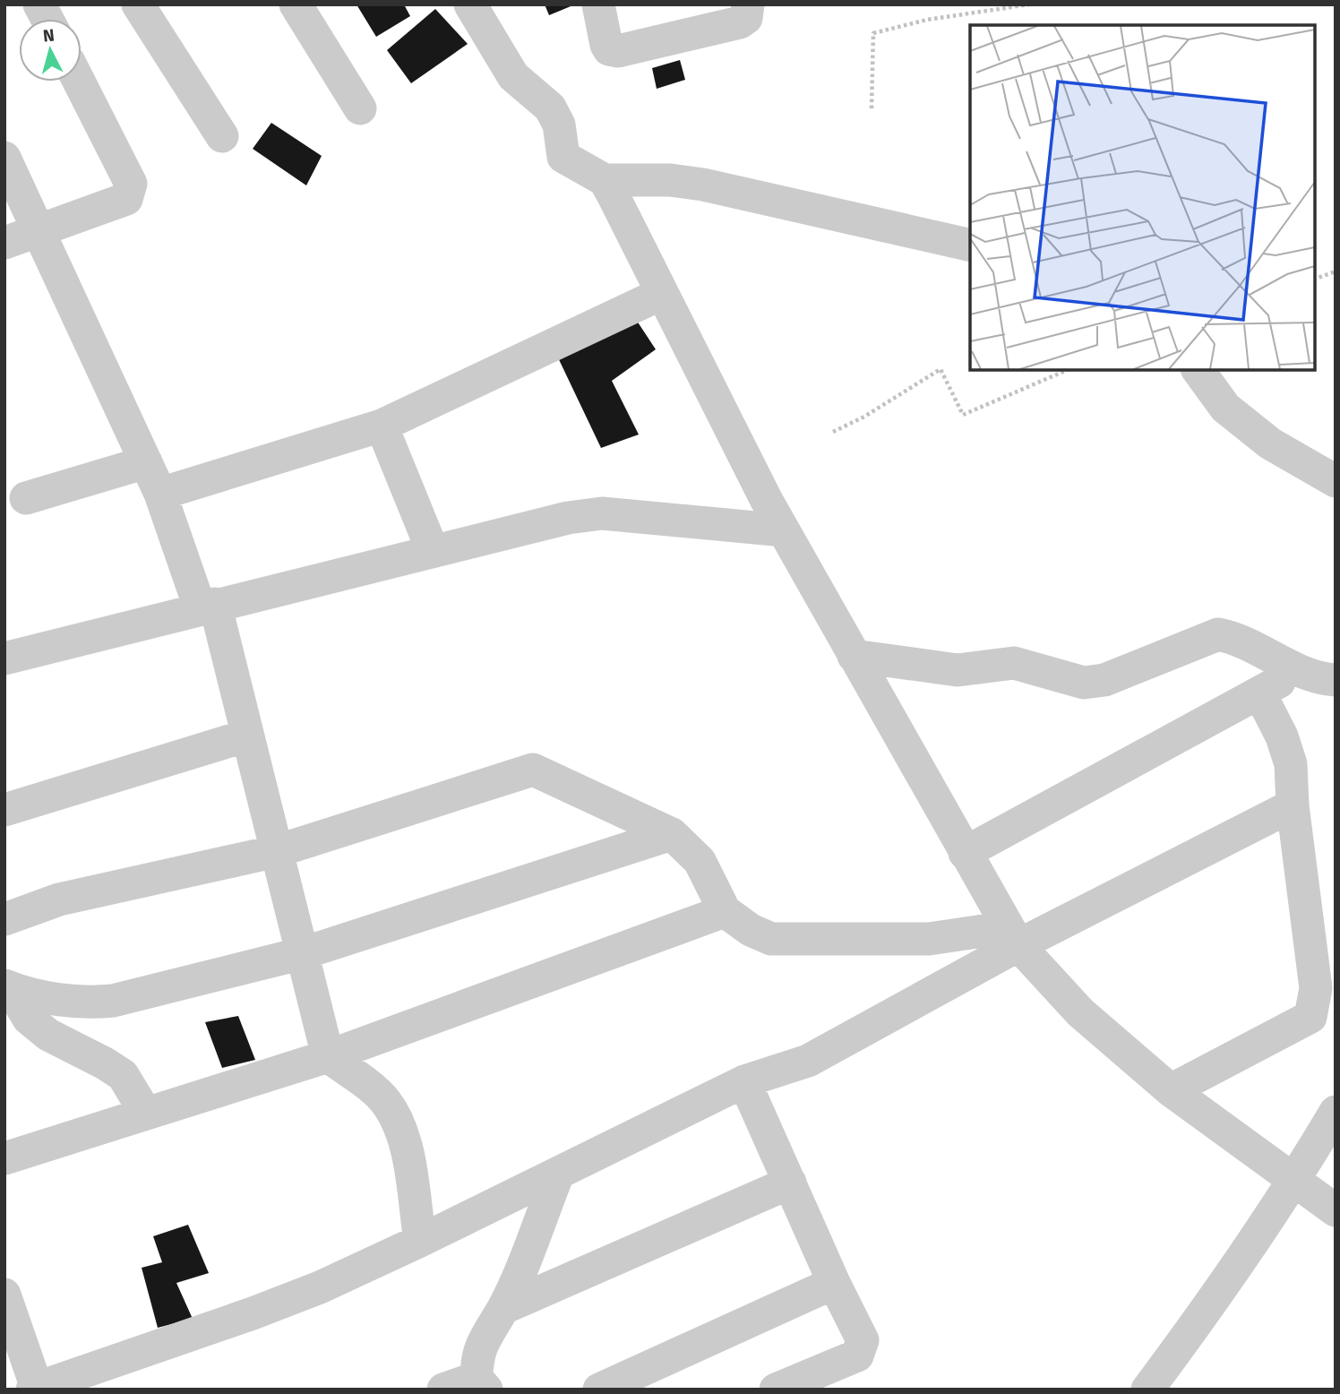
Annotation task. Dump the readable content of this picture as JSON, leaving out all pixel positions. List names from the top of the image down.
{
  "north": "top"
}
